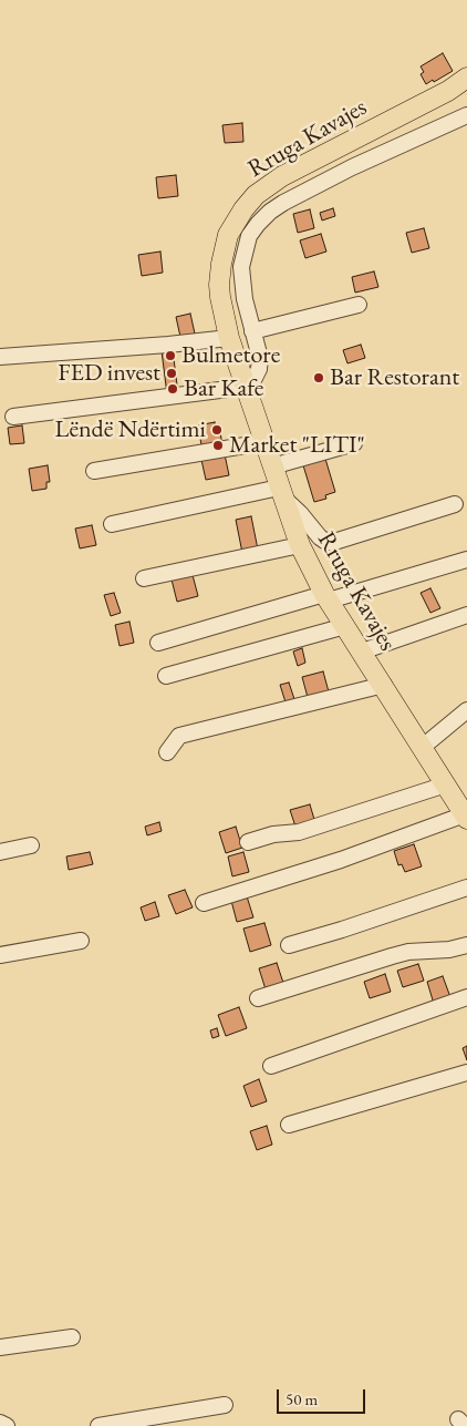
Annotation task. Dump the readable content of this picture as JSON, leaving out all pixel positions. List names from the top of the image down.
{
  "streets": {
    "main road": ["Rruga Kavajes"]
  },
  "places": [
    "Bulmetore",
    "FED invest",
    "Bar Restorant",
    "Bar Kafe",
    "Lëndë Ndërtimi",
    "Market \"LITI\""
  ],
  "scale_bar": "50 m"
}
